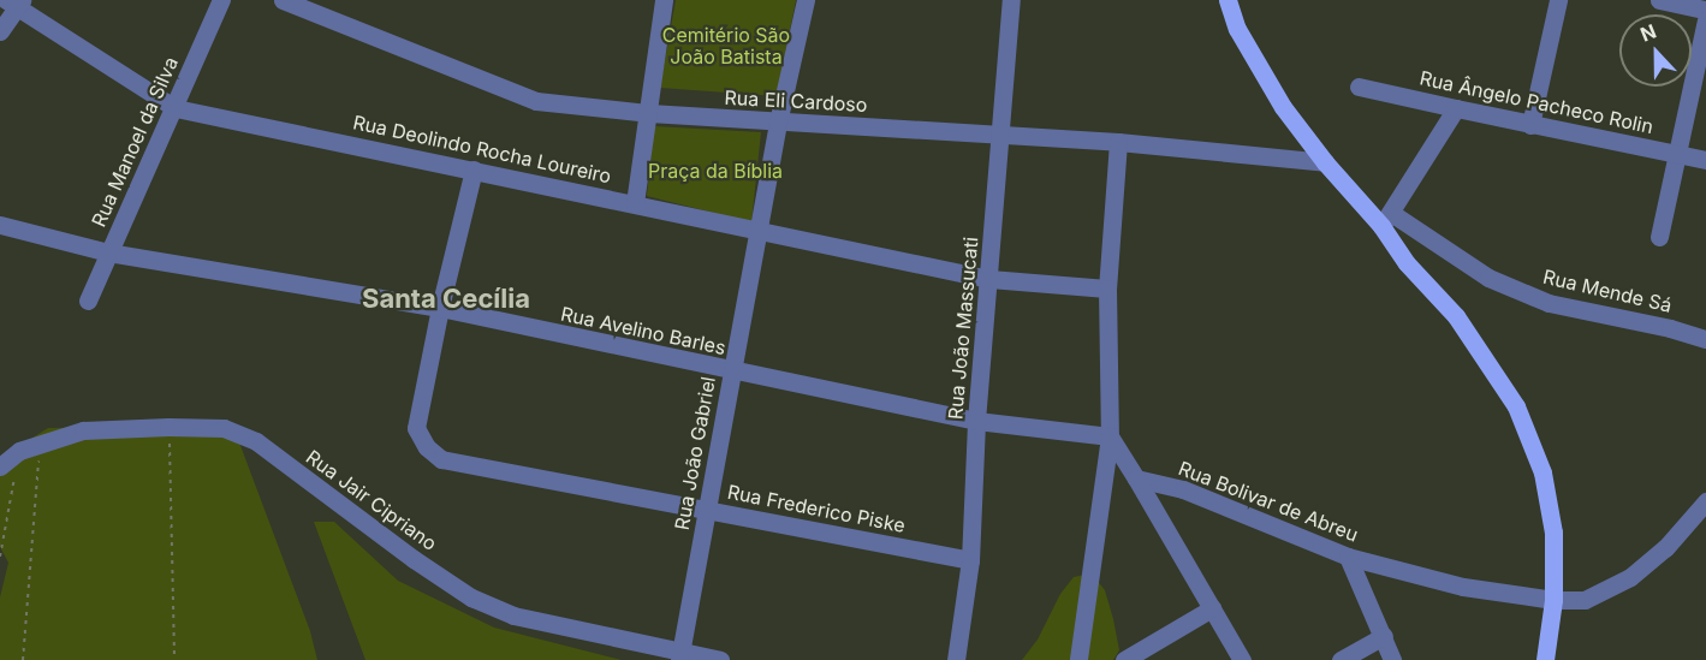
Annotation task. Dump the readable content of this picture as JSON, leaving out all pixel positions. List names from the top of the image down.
{
  "streets": {
    "street": [
      "Rua Eli Cardoso",
      "Rua Ângelo Pacheco Rolin",
      "Rua Manoel da Silva",
      "Rua Deolindo Rocha Loureiro",
      "Rua Mende Sá",
      "Rua João Massucati",
      "Rua Avelino Barles",
      "Rua João Gabriel",
      "Rua Jair Cipriano",
      "Rua Bolivar de Abreu",
      "Rua Frederico Piske"
    ]
  },
  "crossings": [
    ["Rua Eli Cardoso", "Rua João Massucati"],
    ["Rua Eli Cardoso", "Rua João Gabriel"],
    ["Rua Manoel da Silva", "Rua Deolindo Rocha Loureiro"],
    ["Rua Manoel da Silva", "Rua Avelino Barles"],
    ["Rua Deolindo Rocha Loureiro", "Rua João Massucati"],
    ["Rua Deolindo Rocha Loureiro", "Rua João Gabriel"],
    ["Rua João Massucati", "Rua Avelino Barles"],
    ["Rua João Massucati", "Rua Frederico Piske"],
    ["Rua Avelino Barles", "Rua João Gabriel"],
    ["Rua Avelino Barles", "Rua Frederico Piske"],
    ["Rua João Gabriel", "Rua Jair Cipriano"],
    ["Rua João Gabriel", "Rua Frederico Piske"]
  ],
  "districts": ["Santa Cecília"],
  "parks": ["Cemitério São João Batista", "Praça da Bíblia"],
  "north": "top"
}
